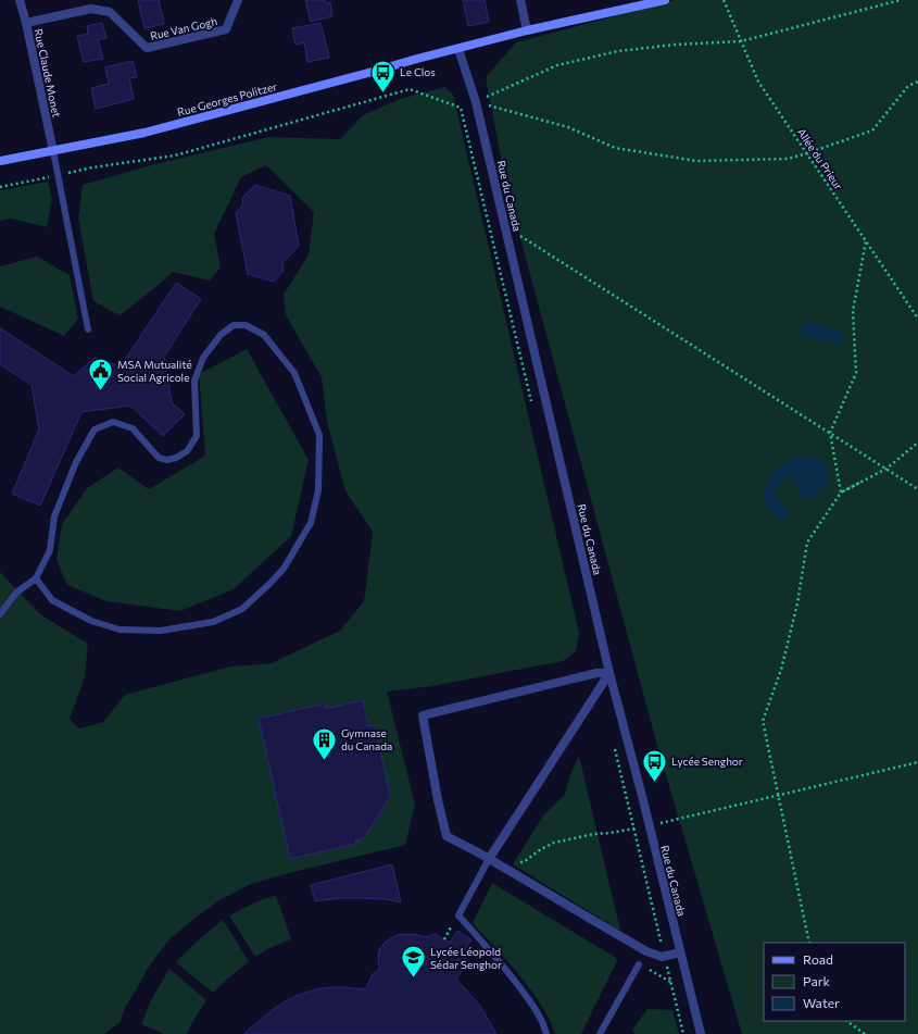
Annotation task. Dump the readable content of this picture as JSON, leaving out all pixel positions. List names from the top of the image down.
{
  "streets": {
    "street": [
      "Rue Van Gogh",
      "Rue Claude Monet",
      "Rue Georges Politzer",
      "Rue du Canada"
    ],
    "path": ["Allée du Prieur"]
  },
  "crossings": [
    ["Rue Van Gogh", "Rue Claude Monet"],
    ["Rue Claude Monet", "Rue Georges Politzer"],
    ["Rue Georges Politzer", "Rue du Canada"]
  ],
  "places": {
    "bus stop": ["Le Clos", "Lycée Senghor"],
    "public building": ["MSA Mutualité Social Agricole"],
    "building": ["Gymnase du Canada"],
    "school or university": ["Lycée Léopold Sédar Senghor"]
  },
  "legend": ["Road", "Park", "Water"]
}
